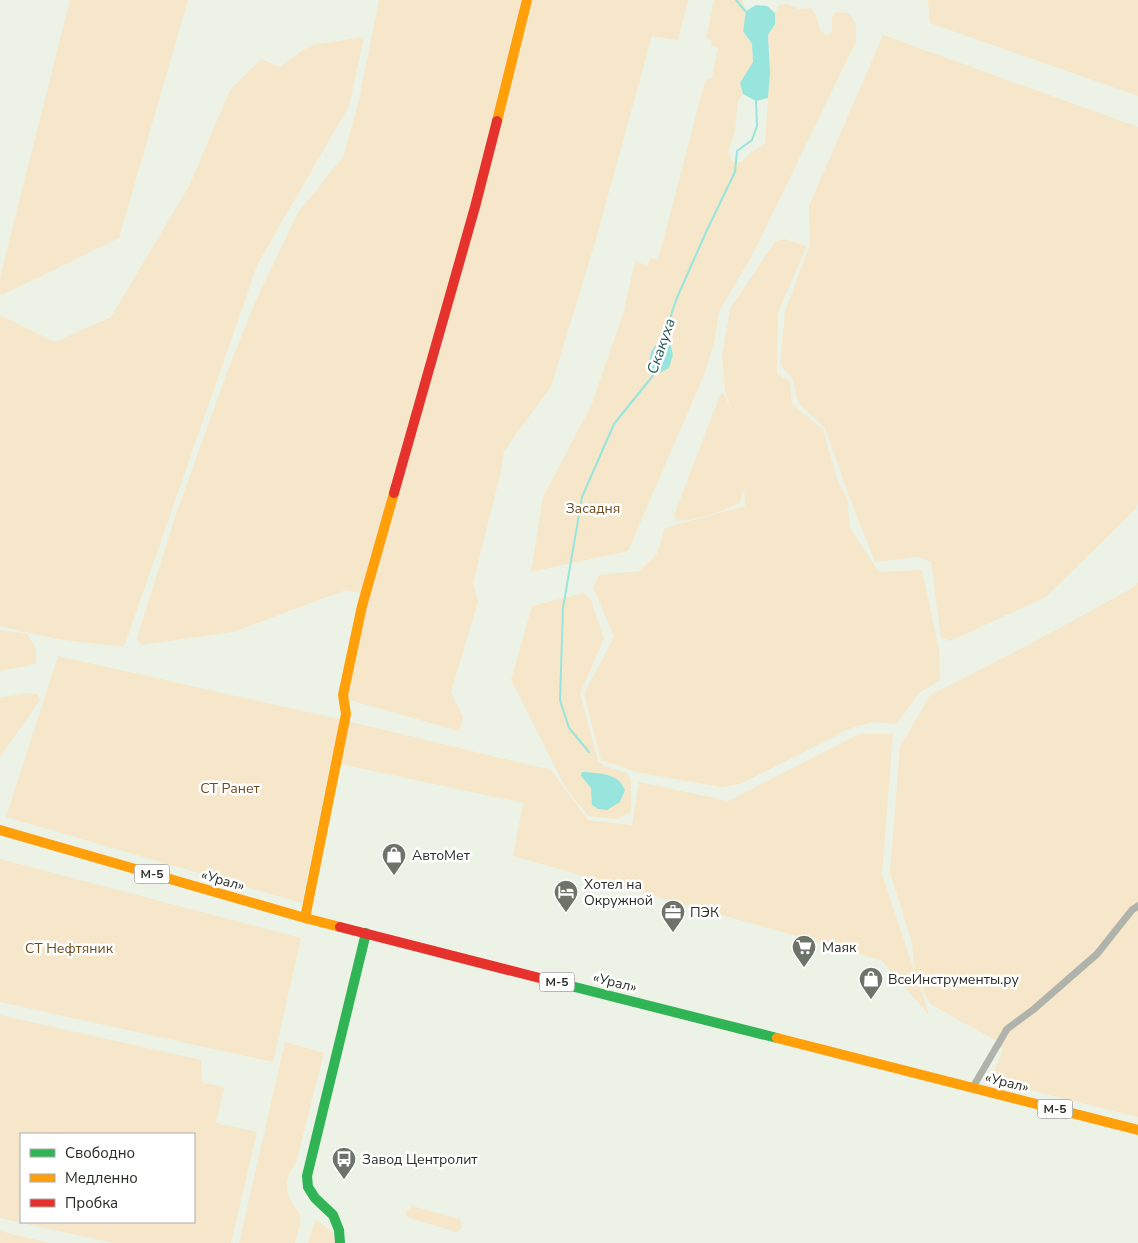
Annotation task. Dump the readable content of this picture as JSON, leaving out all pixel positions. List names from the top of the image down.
{
  "streets": {
    "main road": ["М-5", "«Урал»"]
  },
  "water": ["Скакуха"],
  "parks": ["Засадня", "СТ Ранет", "СТ Нефтяник"],
  "places": {
    "shop": ["АвтоМет", "ВсеИнструменты.ру"],
    "hotel": ["Хотел на Окружной"],
    "office": ["ПЭК"],
    "supermarket": ["Маяк"],
    "bus stop": ["Завод Центролит"]
  },
  "legend": ["Свободно", "Медленно", "Пробка"]
}
